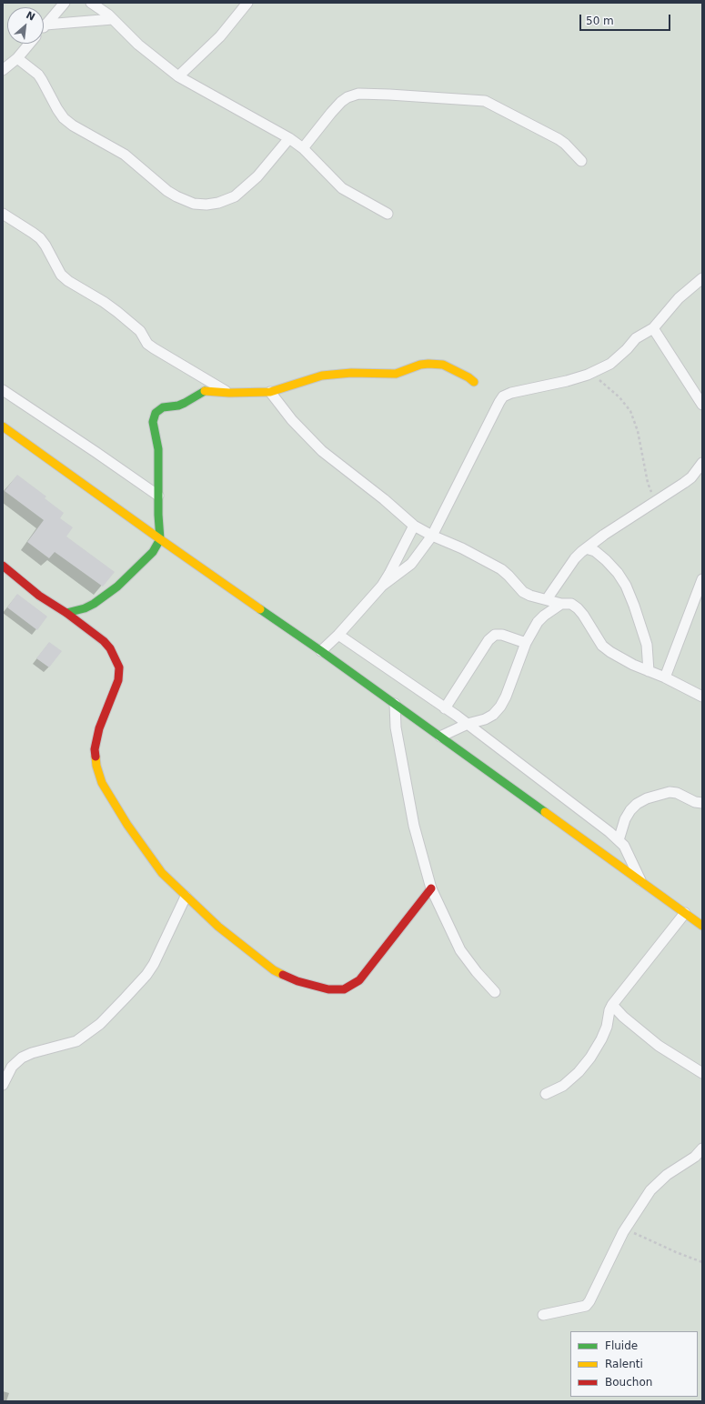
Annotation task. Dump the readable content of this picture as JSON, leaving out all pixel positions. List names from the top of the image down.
{
  "legend": ["Fluide", "Ralenti", "Bouchon"],
  "scale_bar": "50 m",
  "north": "top right"
}
